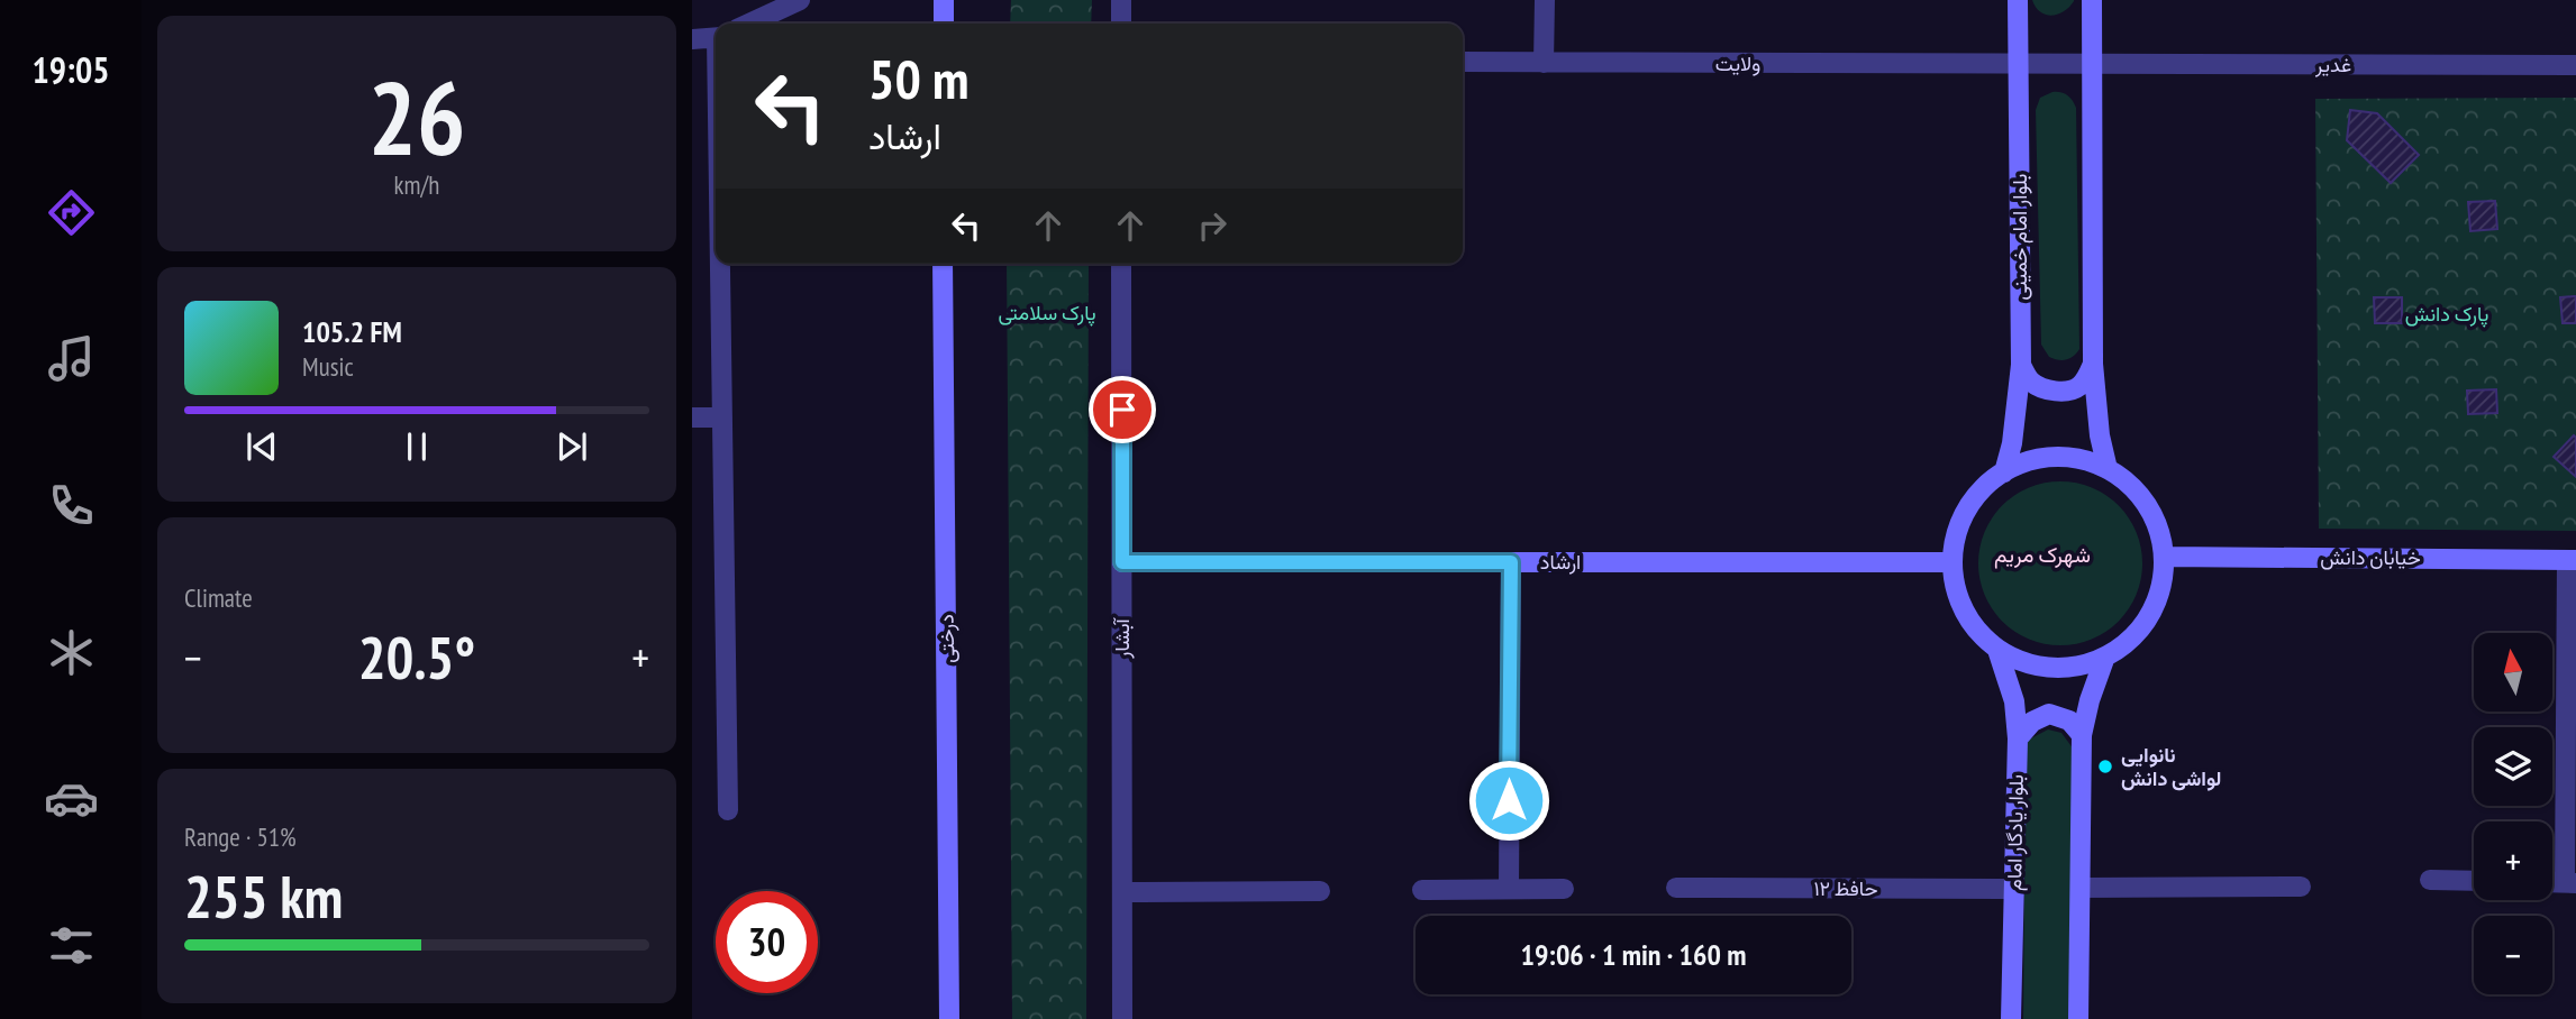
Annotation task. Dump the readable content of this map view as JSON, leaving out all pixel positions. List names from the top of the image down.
{
  "streets": {
    "street": [
      "ولایت",
      "غدیر",
      "بلوار امام خمینی",
      "خیابان دانش",
      "ارشاد",
      "درختی",
      "آبشار",
      "بلوار یادگار امام",
      "حافظ ۱۲"
    ]
  },
  "crossings": [
    ["ولایت", "غدیر"],
    ["ولایت", "بلوار امام خمینی"],
    ["بلوار امام خمینی", "خیابان دانش"],
    ["بلوار امام خمینی", "ارشاد"],
    ["بلوار امام خمینی", "بلوار یادگار امام"],
    ["خیابان دانش", "ارشاد"],
    ["خیابان دانش", "بلوار یادگار امام"],
    ["ارشاد", "آبشار"],
    ["ارشاد", "بلوار یادگار امام"],
    ["بلوار یادگار امام", "حافظ ۱۲"]
  ],
  "districts": ["شهرک مریم"],
  "parks": ["پارک سلامتی", "پارک دانش"],
  "places": ["نانوایی لواشی دانش"],
  "north": "top",
  "page": {
    "tabs": "19:05",
    "tile": [
      ["26", "km/h"],
      "Climate",
      ["Range · 51%", "255 km"]
    ],
    "turn": ["50 m", "ارشاد"],
    "song": ["105.2 FM", "Music"],
    "heat": ["−", "20.5°", "+"],
    "map_buttons": ["+", "−"],
    "limit": "30",
    "trip": "19:06 · 1 min · 160 m"
  }
}
